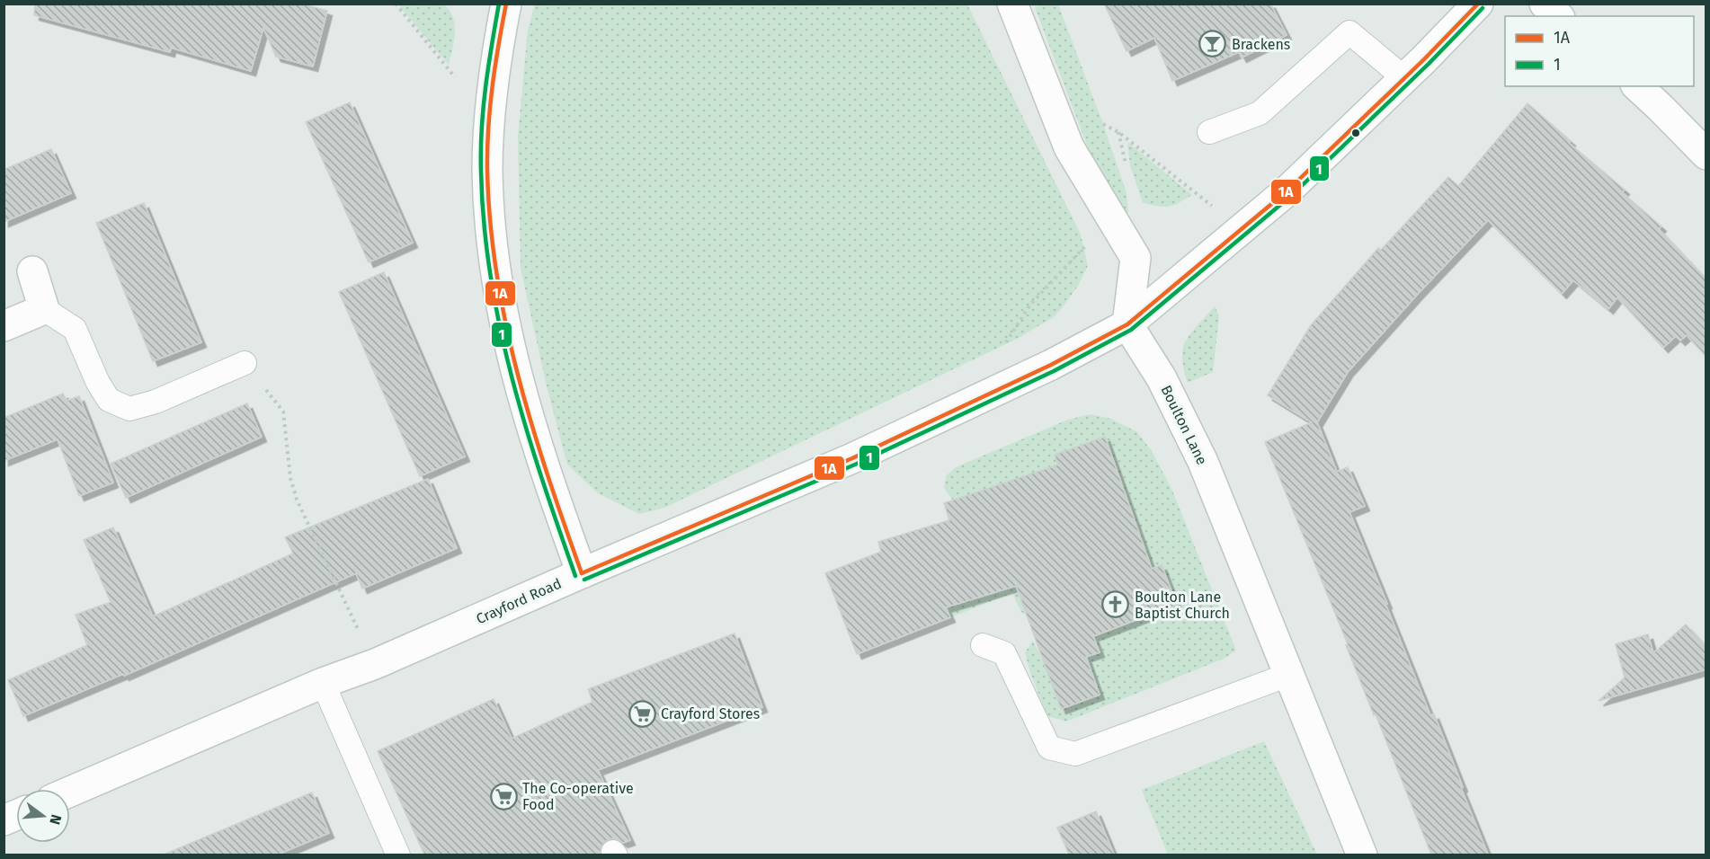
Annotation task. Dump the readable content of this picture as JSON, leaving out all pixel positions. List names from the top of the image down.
{
  "streets": {
    "street": ["Boulton Lane", "Crayford Road"]
  },
  "crossings": [
    ["Boulton Lane", "Crayford Road"]
  ],
  "places": {
    "bar": ["Brackens"],
    "church": ["Boulton Lane Baptist Church"],
    "supermarket": ["Crayford Stores", "The Co-operative Food"]
  },
  "lines": ["transit line 1A", "transit line 1"],
  "legend": ["1A", "1"],
  "north": "right"
}
